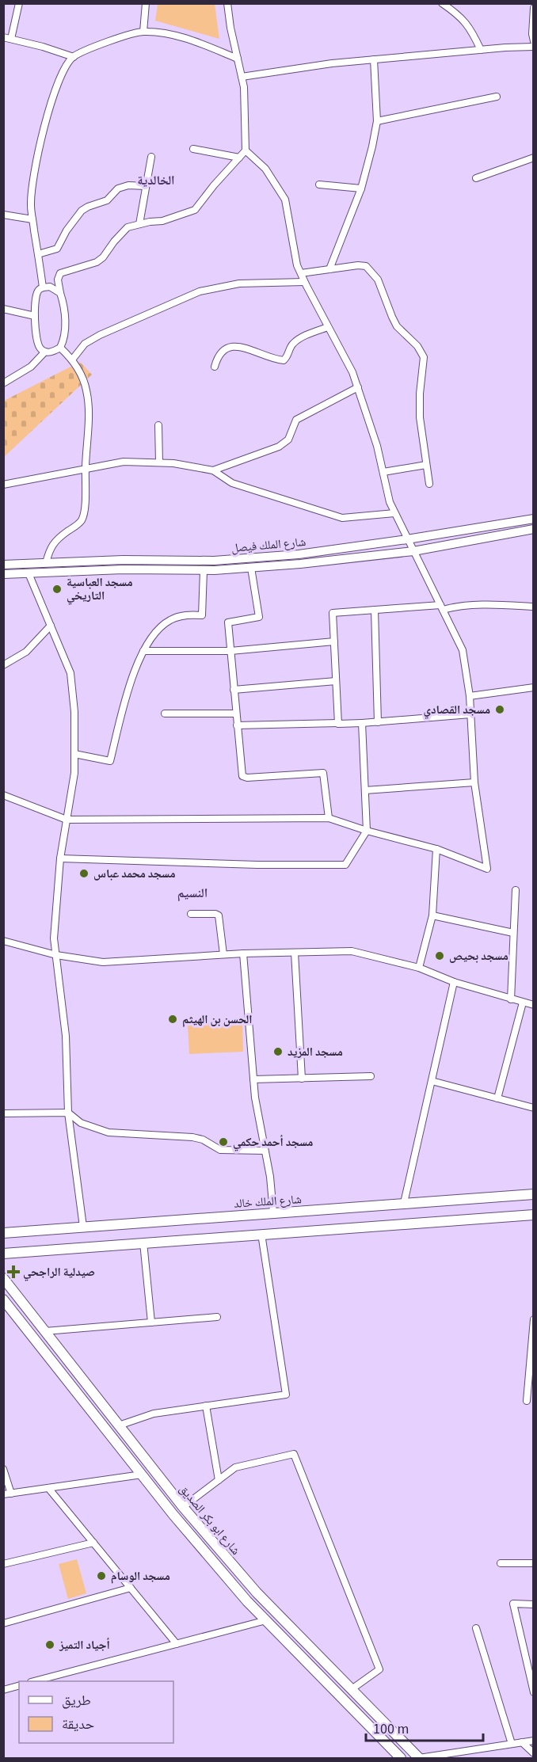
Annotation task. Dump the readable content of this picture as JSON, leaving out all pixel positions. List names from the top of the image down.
{
  "streets": {
    "main road": ["شارع الملك خالد", "شارع ابو بكر الصديق"],
    "street": ["شارع الملك فيصل"]
  },
  "districts": ["الخالدية", "النسيم"],
  "places": {
    "other": [
      "مسجد العباسية التاريخي",
      "مسجد القصادي",
      "مسجد محمد عباس",
      "مسجد بحيص",
      "الحسن بن الهيثم",
      "مسجد المزيد",
      "مسجد أحمد حكمي",
      "مسجد الوسام",
      "أجياد التميز"
    ],
    "health": ["صيدلية الراجحي"]
  },
  "legend": ["طريق", "حديقة"],
  "scale_bar": "100 m"
}
